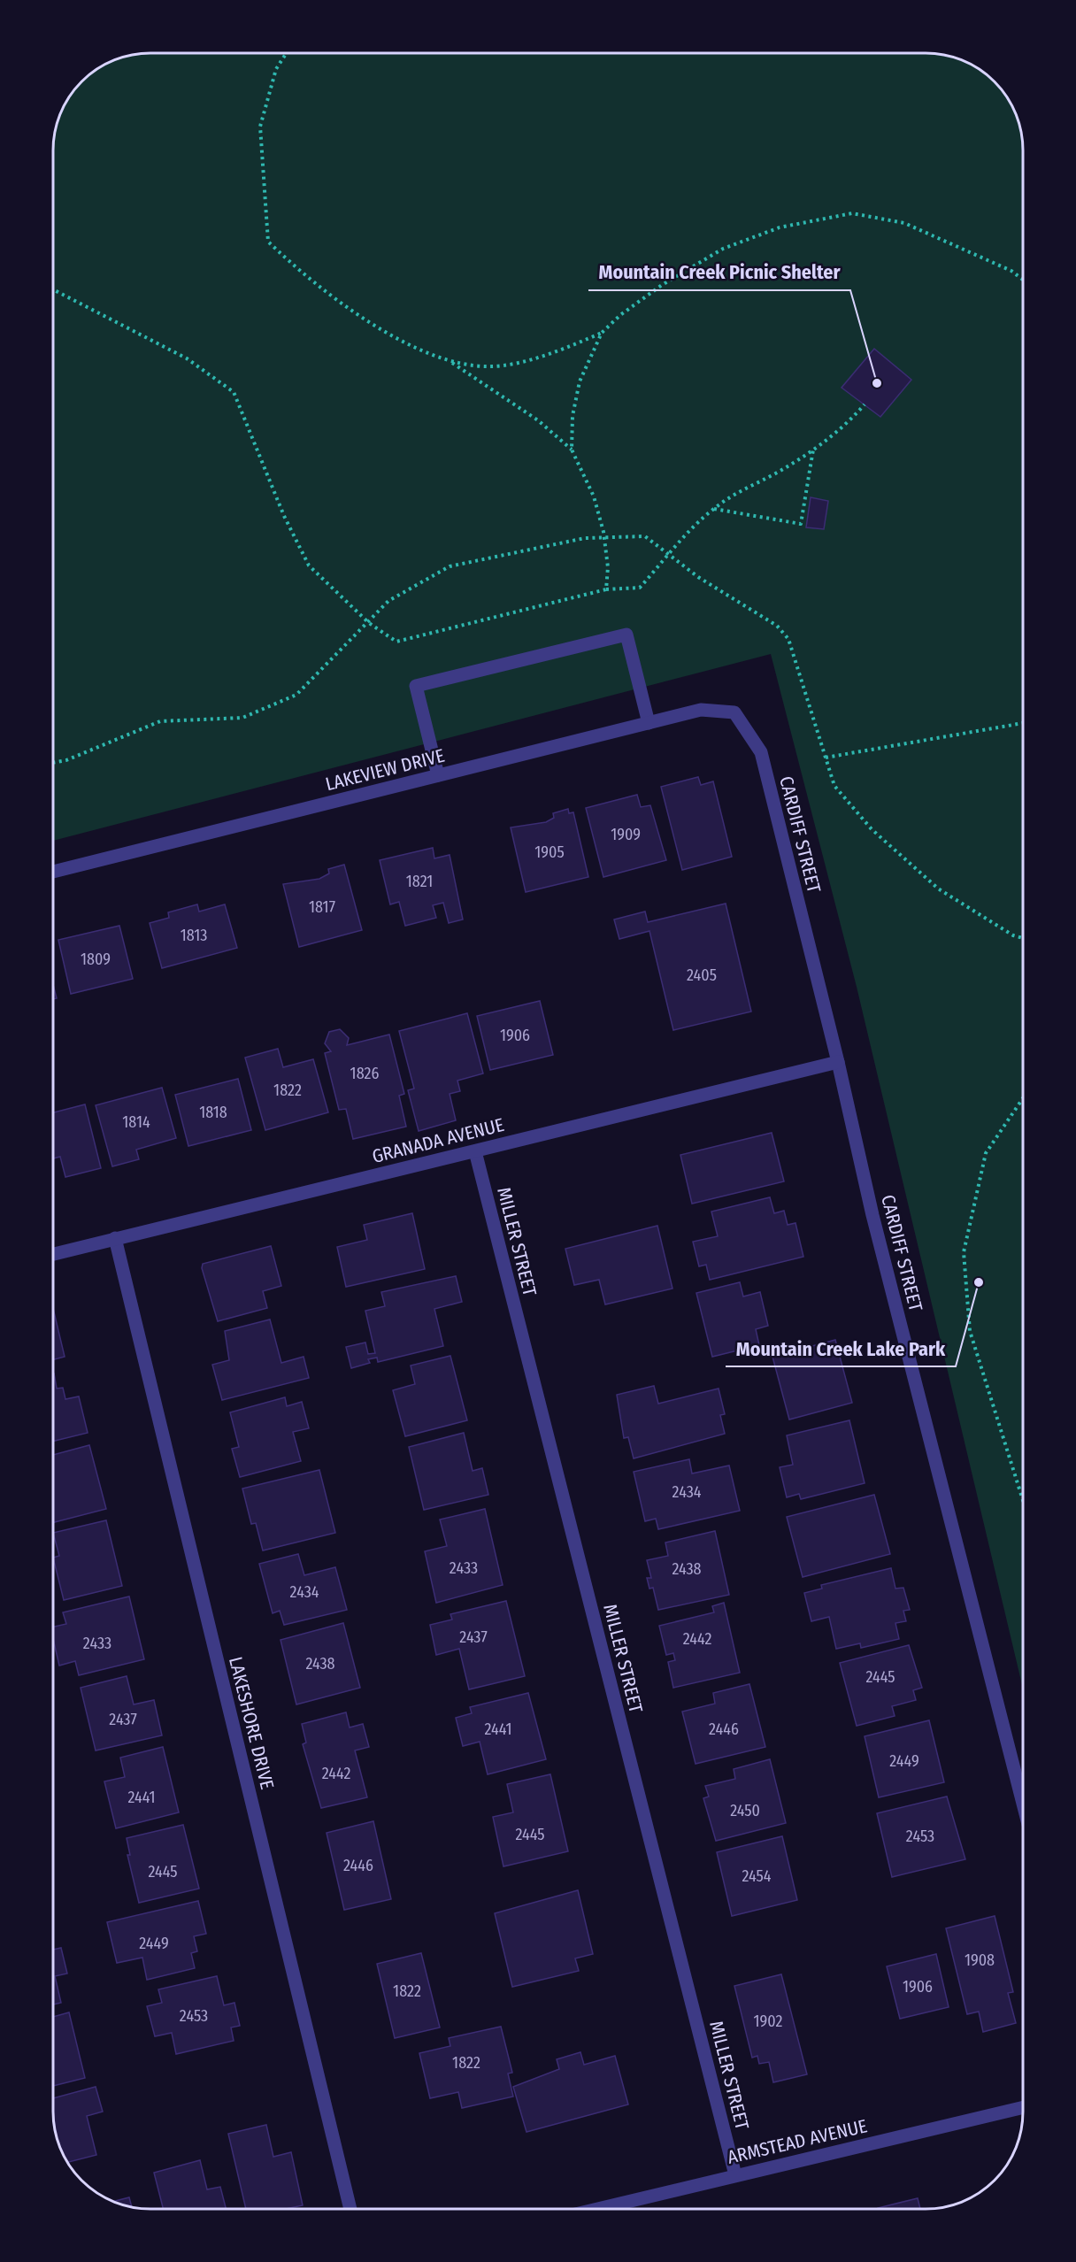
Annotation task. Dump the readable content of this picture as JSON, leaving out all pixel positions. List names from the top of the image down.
{
  "streets": {
    "street": [
      "LAKEVIEW DRIVE",
      "CARDIFF STREET",
      "GRANADA AVENUE",
      "MILLER STREET",
      "LAKESHORE DRIVE",
      "ARMSTEAD AVENUE"
    ]
  },
  "crossings": [
    ["LAKEVIEW DRIVE", "CARDIFF STREET"],
    ["CARDIFF STREET", "GRANADA AVENUE"],
    ["GRANADA AVENUE", "MILLER STREET"],
    ["GRANADA AVENUE", "LAKESHORE DRIVE"],
    ["MILLER STREET", "ARMSTEAD AVENUE"]
  ],
  "places": ["Mountain Creek Picnic Shelter", "Mountain Creek Lake Park"],
  "house_numbers": [
    "1909",
    "1905",
    "1821",
    "1817",
    "1813",
    "1809",
    "2405",
    "1906",
    "1826",
    "1822",
    "1818",
    "1814",
    "2434",
    "2433",
    "2438",
    "2434",
    "2437",
    "2442",
    "2433",
    "2438",
    "2445",
    "2437",
    "2441",
    "2446",
    "2449",
    "2442",
    "2441",
    "2450",
    "2445",
    "2453",
    "2446",
    "2445",
    "2454",
    "2449",
    "1908",
    "1906",
    "1822",
    "2453",
    "1902",
    "1822"
  ]
}
